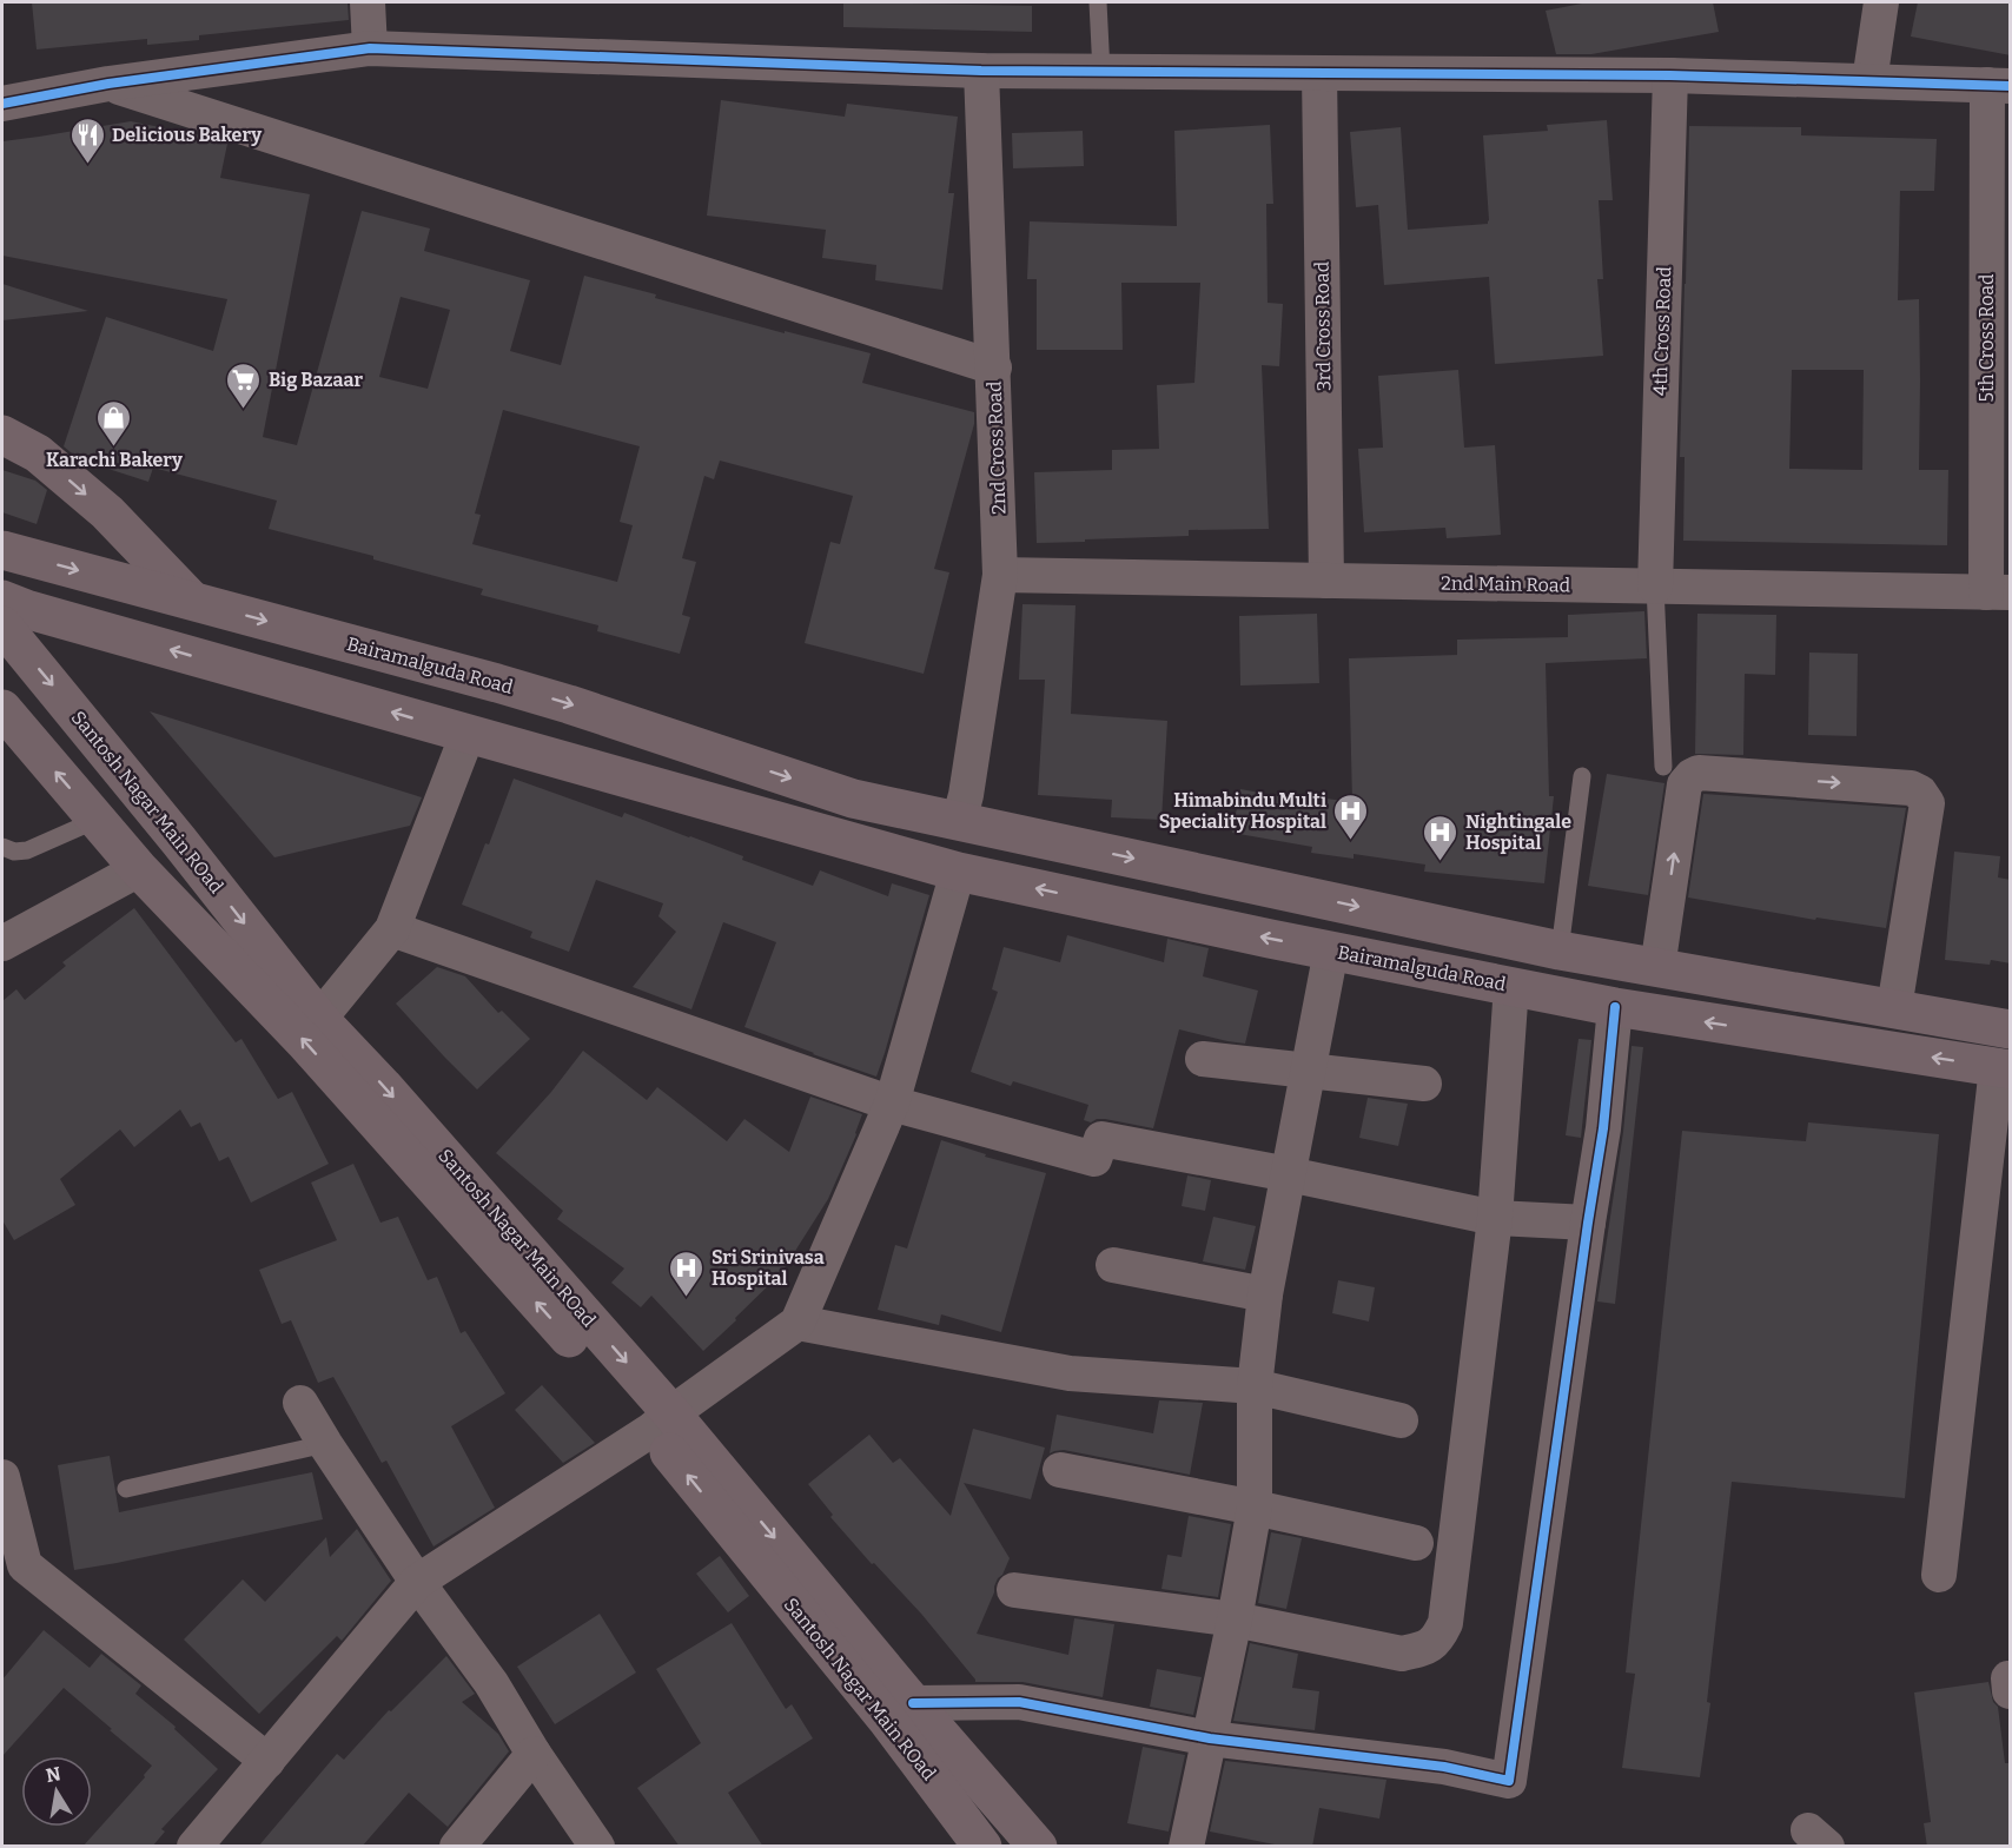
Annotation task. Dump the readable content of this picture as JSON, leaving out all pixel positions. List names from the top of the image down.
{
  "streets": {
    "main road": ["Bairamalguda Road", "Santosh Nagar Main ROad"],
    "street": [
      "3rd Cross Road",
      "4th Cross Road",
      "5th Cross Road",
      "2nd Cross Road",
      "2nd Main Road"
    ]
  },
  "crossings": [
    ["3rd Cross Road", "2nd Main Road"],
    ["4th Cross Road", "2nd Main Road"],
    ["5th Cross Road", "2nd Main Road"],
    ["2nd Cross Road", "2nd Main Road"],
    ["2nd Cross Road", "Bairamalguda Road"]
  ],
  "places": {
    "restaurant": ["Delicious Bakery"],
    "supermarket": ["Big Bazaar"],
    "shop": ["Karachi Bakery"],
    "hospital": ["Himabindu Multi Speciality Hospital", "Nightingale Hospital", "Sri Srinivasa Hospital"]
  },
  "north": "top"
}
